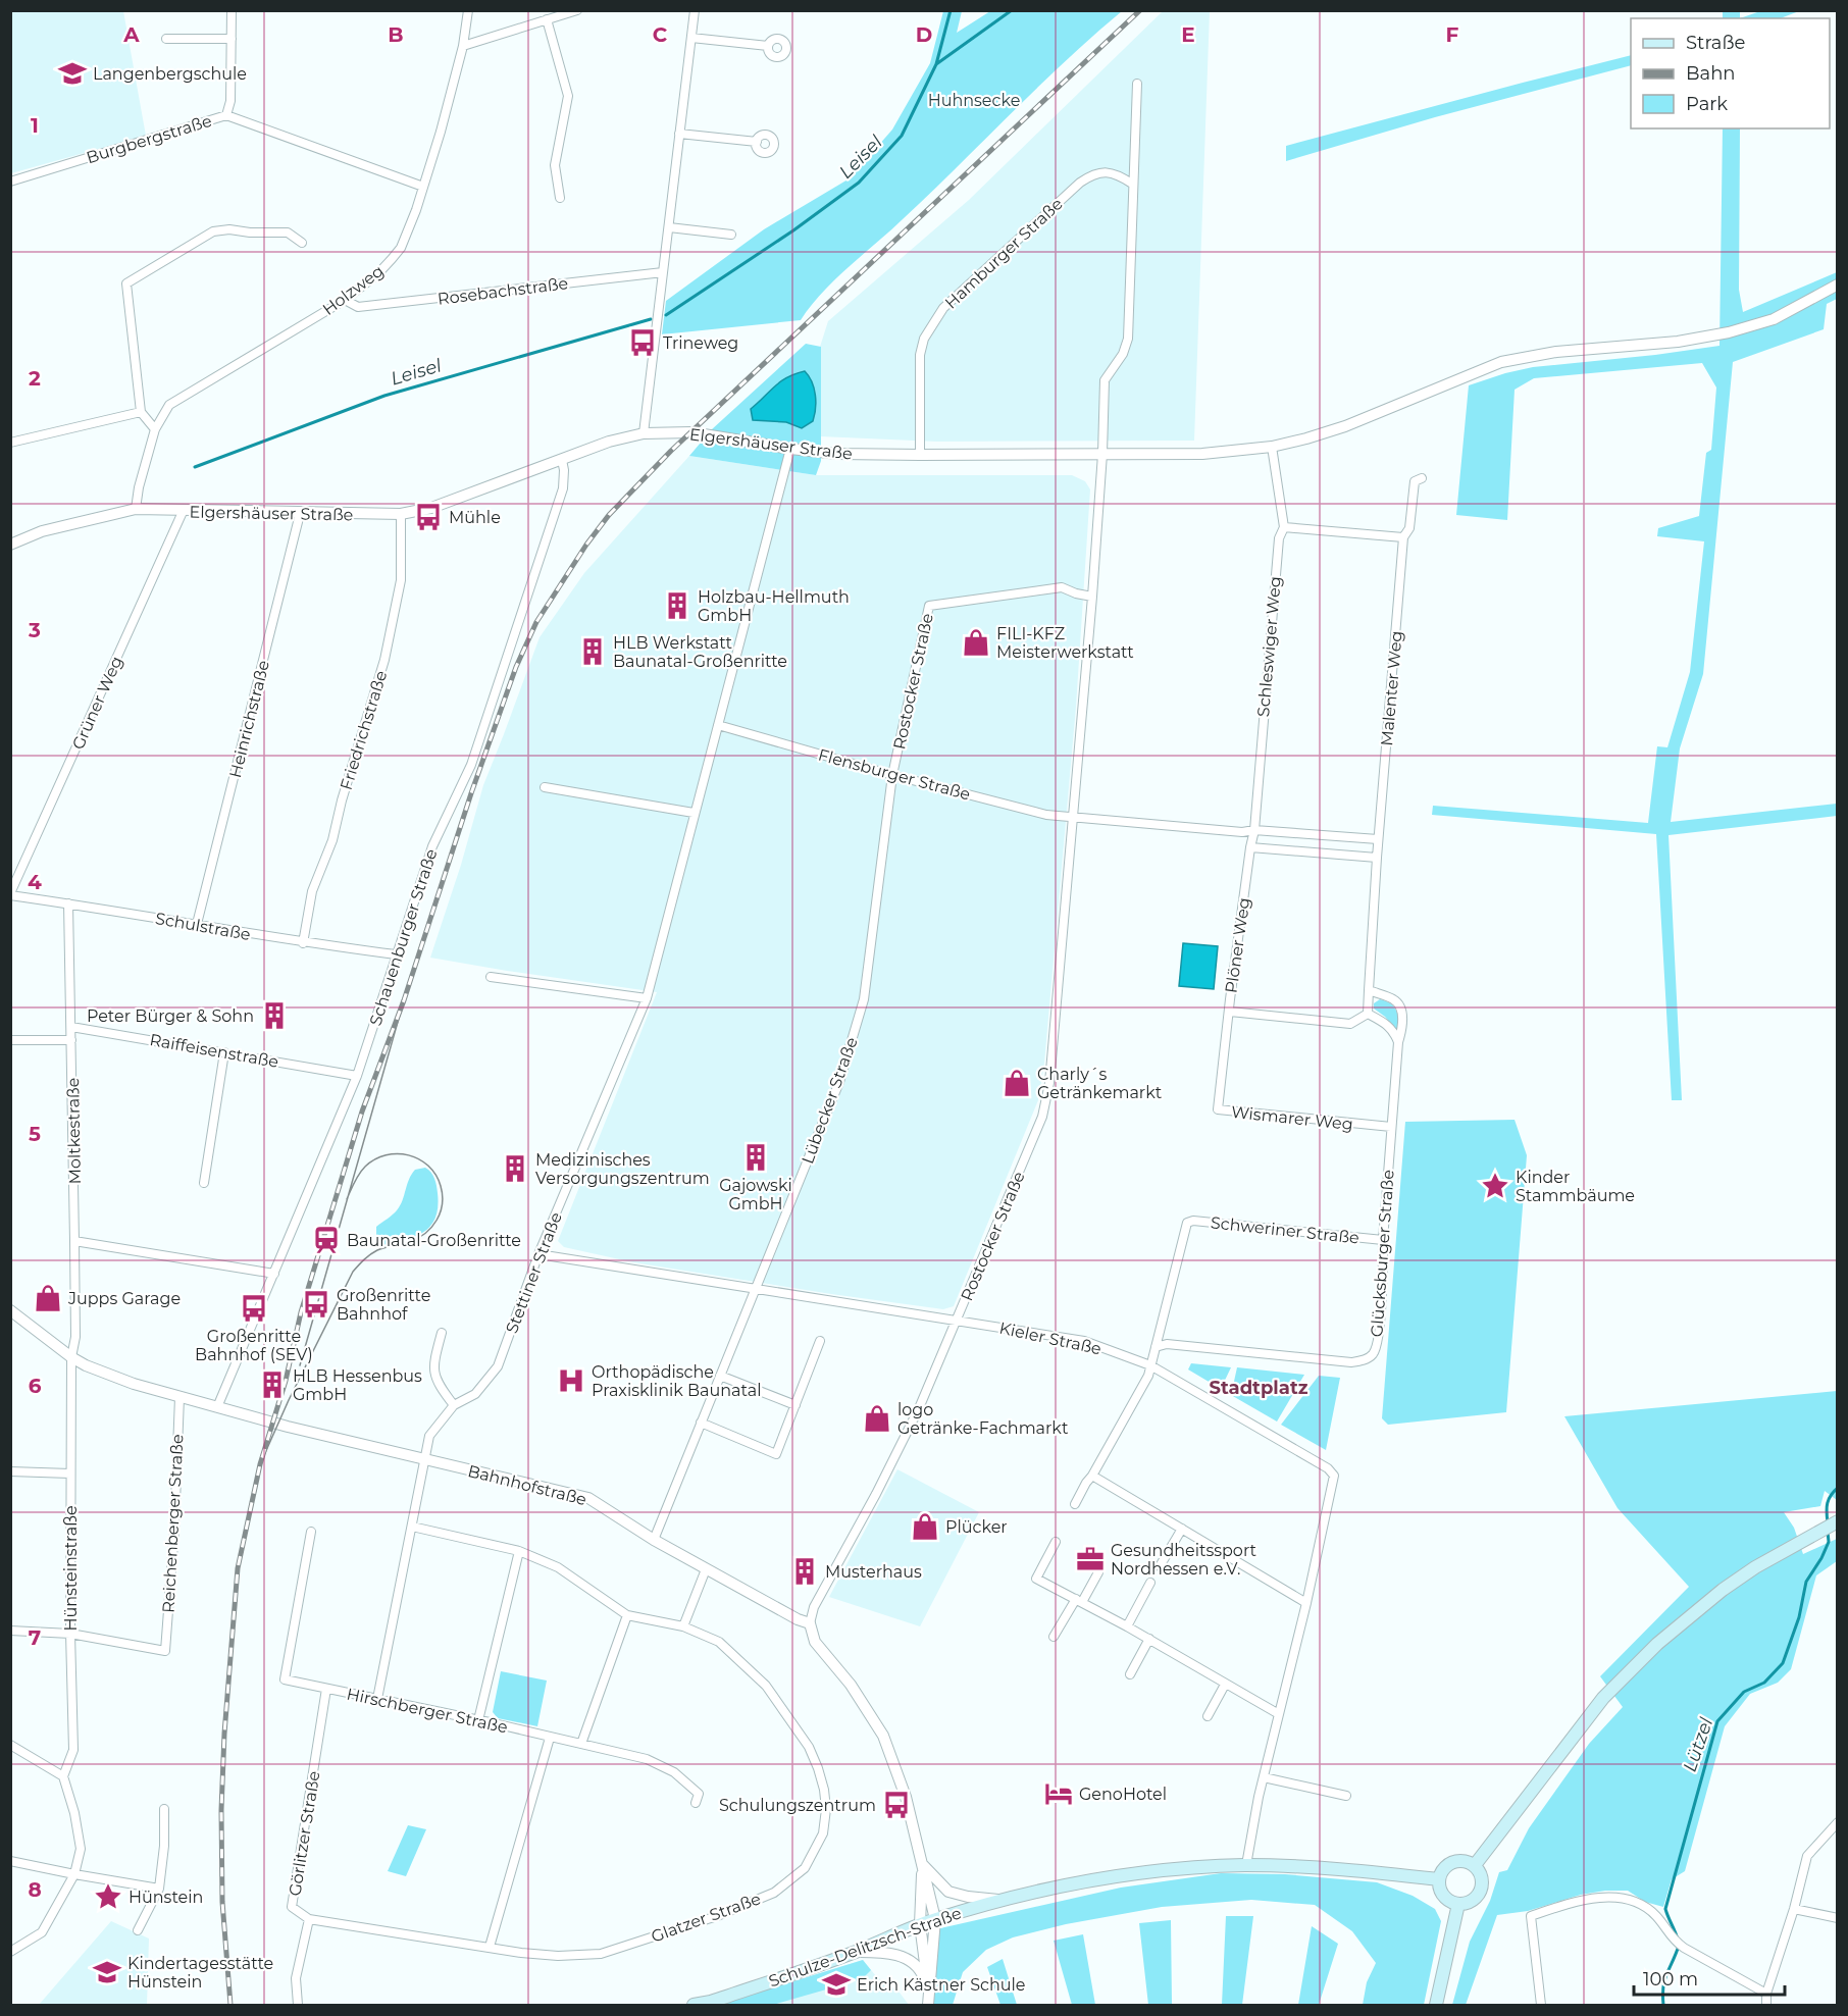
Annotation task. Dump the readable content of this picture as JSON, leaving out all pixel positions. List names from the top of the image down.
{
  "streets": {
    "main road": ["Schulze-Delitzsch-Straße"],
    "street": [
      "Burgbergstraße",
      "Hamburger Straße",
      "Holzweg",
      "Rosebachstraße",
      "Elgershäuser Straße",
      "Schleswiger Weg",
      "Rostocker Straße",
      "Malenter Weg",
      "Grüner Weg",
      "Heinrichstraße",
      "Friedrichstraße",
      "Flensburger Straße",
      "Schulstraße",
      "Schauenburger Straße",
      "Plöner Weg",
      "Raiffeisenstraße",
      "Lübecker Straße",
      "Wismarer Weg",
      "Moltkestraße",
      "Schweriner Straße",
      "Glücksburger Straße",
      "Stettiner Straße",
      "Kieler Straße",
      "Bahnhofstraße",
      "Reichenberger Straße",
      "Hünsteinstraße",
      "Hirschberger Straße",
      "Görlitzer Straße",
      "Glatzer Straße"
    ]
  },
  "crossings": [
    ["Burgbergstraße", "Holzweg"],
    ["Hamburger Straße", "Elgershäuser Straße"],
    ["Holzweg", "Rosebachstraße"],
    ["Holzweg", "Elgershäuser Straße"],
    ["Elgershäuser Straße", "Schleswiger Weg"],
    ["Elgershäuser Straße", "Rostocker Straße"],
    ["Elgershäuser Straße", "Grüner Weg"],
    ["Elgershäuser Straße", "Heinrichstraße"],
    ["Elgershäuser Straße", "Friedrichstraße"],
    ["Elgershäuser Straße", "Schauenburger Straße"],
    ["Elgershäuser Straße", "Stettiner Straße"],
    ["Schleswiger Weg", "Plöner Weg"],
    ["Rostocker Straße", "Flensburger Straße"],
    ["Rostocker Straße", "Lübecker Straße"],
    ["Rostocker Straße", "Kieler Straße"],
    ["Rostocker Straße", "Bahnhofstraße"],
    ["Grüner Weg", "Schulstraße"],
    ["Heinrichstraße", "Schulstraße"],
    ["Friedrichstraße", "Schulstraße"],
    ["Flensburger Straße", "Lübecker Straße"],
    ["Flensburger Straße", "Stettiner Straße"],
    ["Schulstraße", "Schauenburger Straße"],
    ["Schulstraße", "Moltkestraße"],
    ["Schauenburger Straße", "Raiffeisenstraße"],
    ["Schauenburger Straße", "Bahnhofstraße"],
    ["Plöner Weg", "Wismarer Weg"],
    ["Raiffeisenstraße", "Moltkestraße"],
    ["Lübecker Straße", "Kieler Straße"],
    ["Lübecker Straße", "Bahnhofstraße"],
    ["Wismarer Weg", "Glücksburger Straße"],
    ["Moltkestraße", "Bahnhofstraße"],
    ["Moltkestraße", "Hünsteinstraße"],
    ["Schweriner Straße", "Glücksburger Straße"],
    ["Schweriner Straße", "Kieler Straße"],
    ["Stettiner Straße", "Kieler Straße"],
    ["Stettiner Straße", "Bahnhofstraße"],
    ["Stettiner Straße", "Hirschberger Straße"],
    ["Kieler Straße", "Schulze-Delitzsch-Straße"],
    ["Bahnhofstraße", "Reichenberger Straße"],
    ["Bahnhofstraße", "Hünsteinstraße"],
    ["Reichenberger Straße", "Hünsteinstraße"],
    ["Hirschberger Straße", "Görlitzer Straße"],
    ["Görlitzer Straße", "Glatzer Straße"]
  ],
  "districts": ["Stadtplatz"],
  "water": ["Leisel", "Lützel"],
  "parks": ["Huhnsecke"],
  "places": {
    "school or university": ["Langenbergschule", "Kindertagesstätte Hünstein", "Erich Kästner Schule"],
    "bus stop": [
      "Trineweg",
      "Mühle",
      "Großenritte Bahnhof",
      "Großenritte Bahnhof (SEV)",
      "Schulungszentrum"
    ],
    "building": [
      "Holzbau-Hellmuth GmbH",
      "HLB Werkstatt Baunatal-Großenritte",
      "Peter Bürger & Sohn",
      "Gajowski GmbH",
      "Medizinisches Versorgungszentrum",
      "HLB Hessenbus GmbH",
      "Musterhaus"
    ],
    "shop": [
      "FILI-KFZ Meisterwerkstatt",
      "Charly´s Getränkemarkt",
      "Jupps Garage",
      "logo Getränke-Fachmarkt",
      "Plücker"
    ],
    "place": ["Kinder Stammbäume", "Hünstein"],
    "station": ["Baunatal-Großenritte"],
    "hospital": ["Orthopädische Praxisklinik Baunatal"],
    "office": ["Gesundheitssport Nordhessen e.V."],
    "hotel": ["GenoHotel"]
  },
  "legend": ["Straße", "Bahn", "Park"],
  "scale_bar": "100 m",
  "grid": {
    "columns": [
      "A",
      "B",
      "C",
      "D",
      "E",
      "F"
    ],
    "rows": [
      "1",
      "2",
      "3",
      "4",
      "5",
      "6",
      "7",
      "8"
    ]
  }
}
